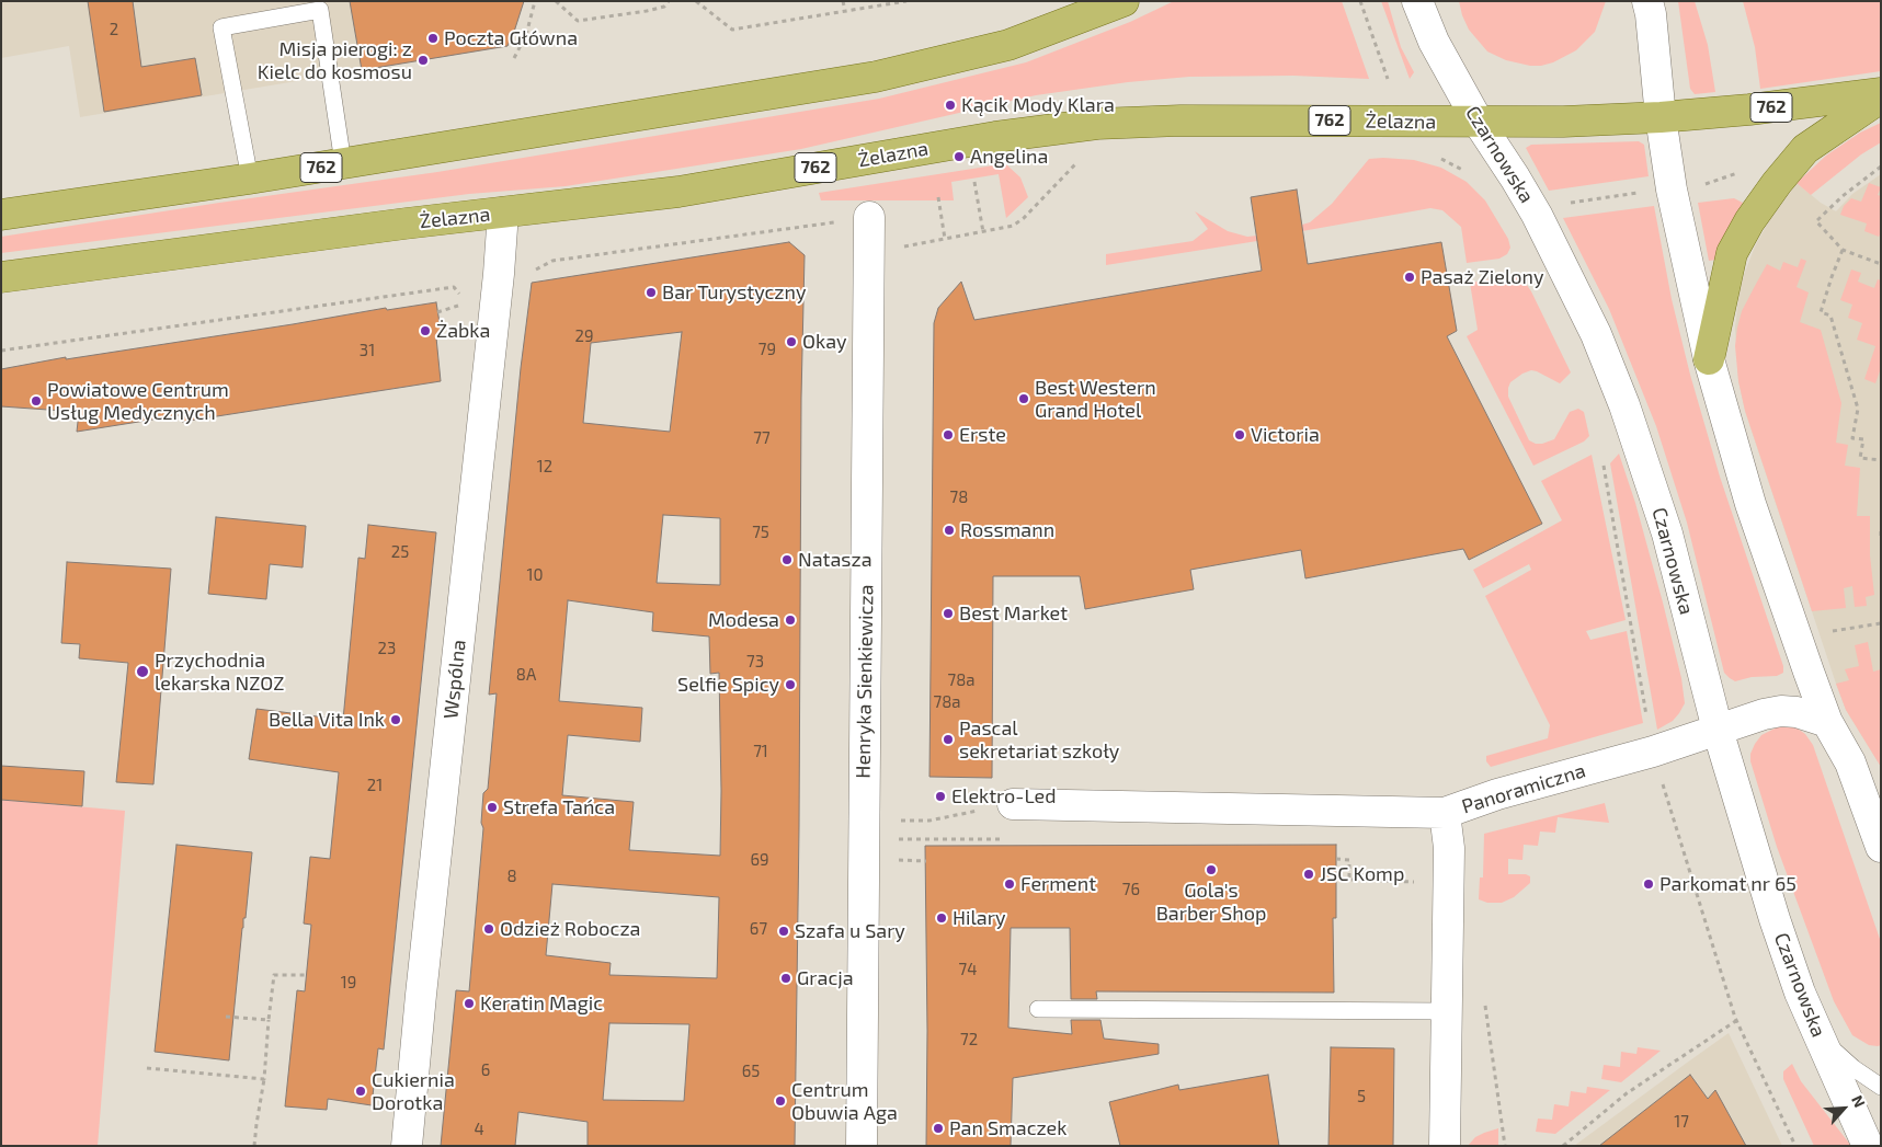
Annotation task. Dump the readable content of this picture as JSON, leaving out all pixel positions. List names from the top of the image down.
{
  "streets": {
    "main road": ["762", "Żelazna"],
    "street": [
      "Czarnowska",
      "Wspólna",
      "Henryka Sienkiewicza",
      "Panoramiczna"
    ]
  },
  "crossings": [
    ["762", "Żelazna"],
    ["Żelazna", "Czarnowska"],
    ["Żelazna", "Wspólna"],
    ["Czarnowska", "Panoramiczna"]
  ],
  "places": [
    "Poczta Główna",
    "Misja pierogi: z Kielc do kosmosu",
    "Kącik Mody Klara",
    "Angelina",
    "Pasaż Zielony",
    "Bar Turystyczny",
    "Żabka",
    "Okay",
    "Best Western Grand Hotel",
    "Powiatowe Centrum Usług Medycznych",
    "Erste",
    "Victoria",
    "Rossmann",
    "Natasza",
    "Best Market",
    "Modesa",
    "Przychodnia lekarska NZOZ",
    "Selfie Spicy",
    "Bella Vita Ink",
    "Pascal sekretariat szkoły",
    "Elektro-Led",
    "Strefa Tańca",
    "Gola's Barber Shop",
    "JSC Komp",
    "Ferment",
    "Parkomat nr 65",
    "Hilary",
    "Odzież Robocza",
    "Szafa u Sary",
    "Gracja",
    "Keratin Magic",
    "Cukiernia Dorotka",
    "Centrum Obuwia Aga",
    "Pan Smaczek"
  ],
  "house_numbers": [
    "2",
    "29",
    "79",
    "31",
    "77",
    "12",
    "78",
    "75",
    "25",
    "10",
    "23",
    "73",
    "8A",
    "78a",
    "78a",
    "71",
    "21",
    "69",
    "8",
    "76",
    "67",
    "74",
    "19",
    "72",
    "6",
    "65",
    "5",
    "17",
    "4"
  ],
  "north": "top right"
}
